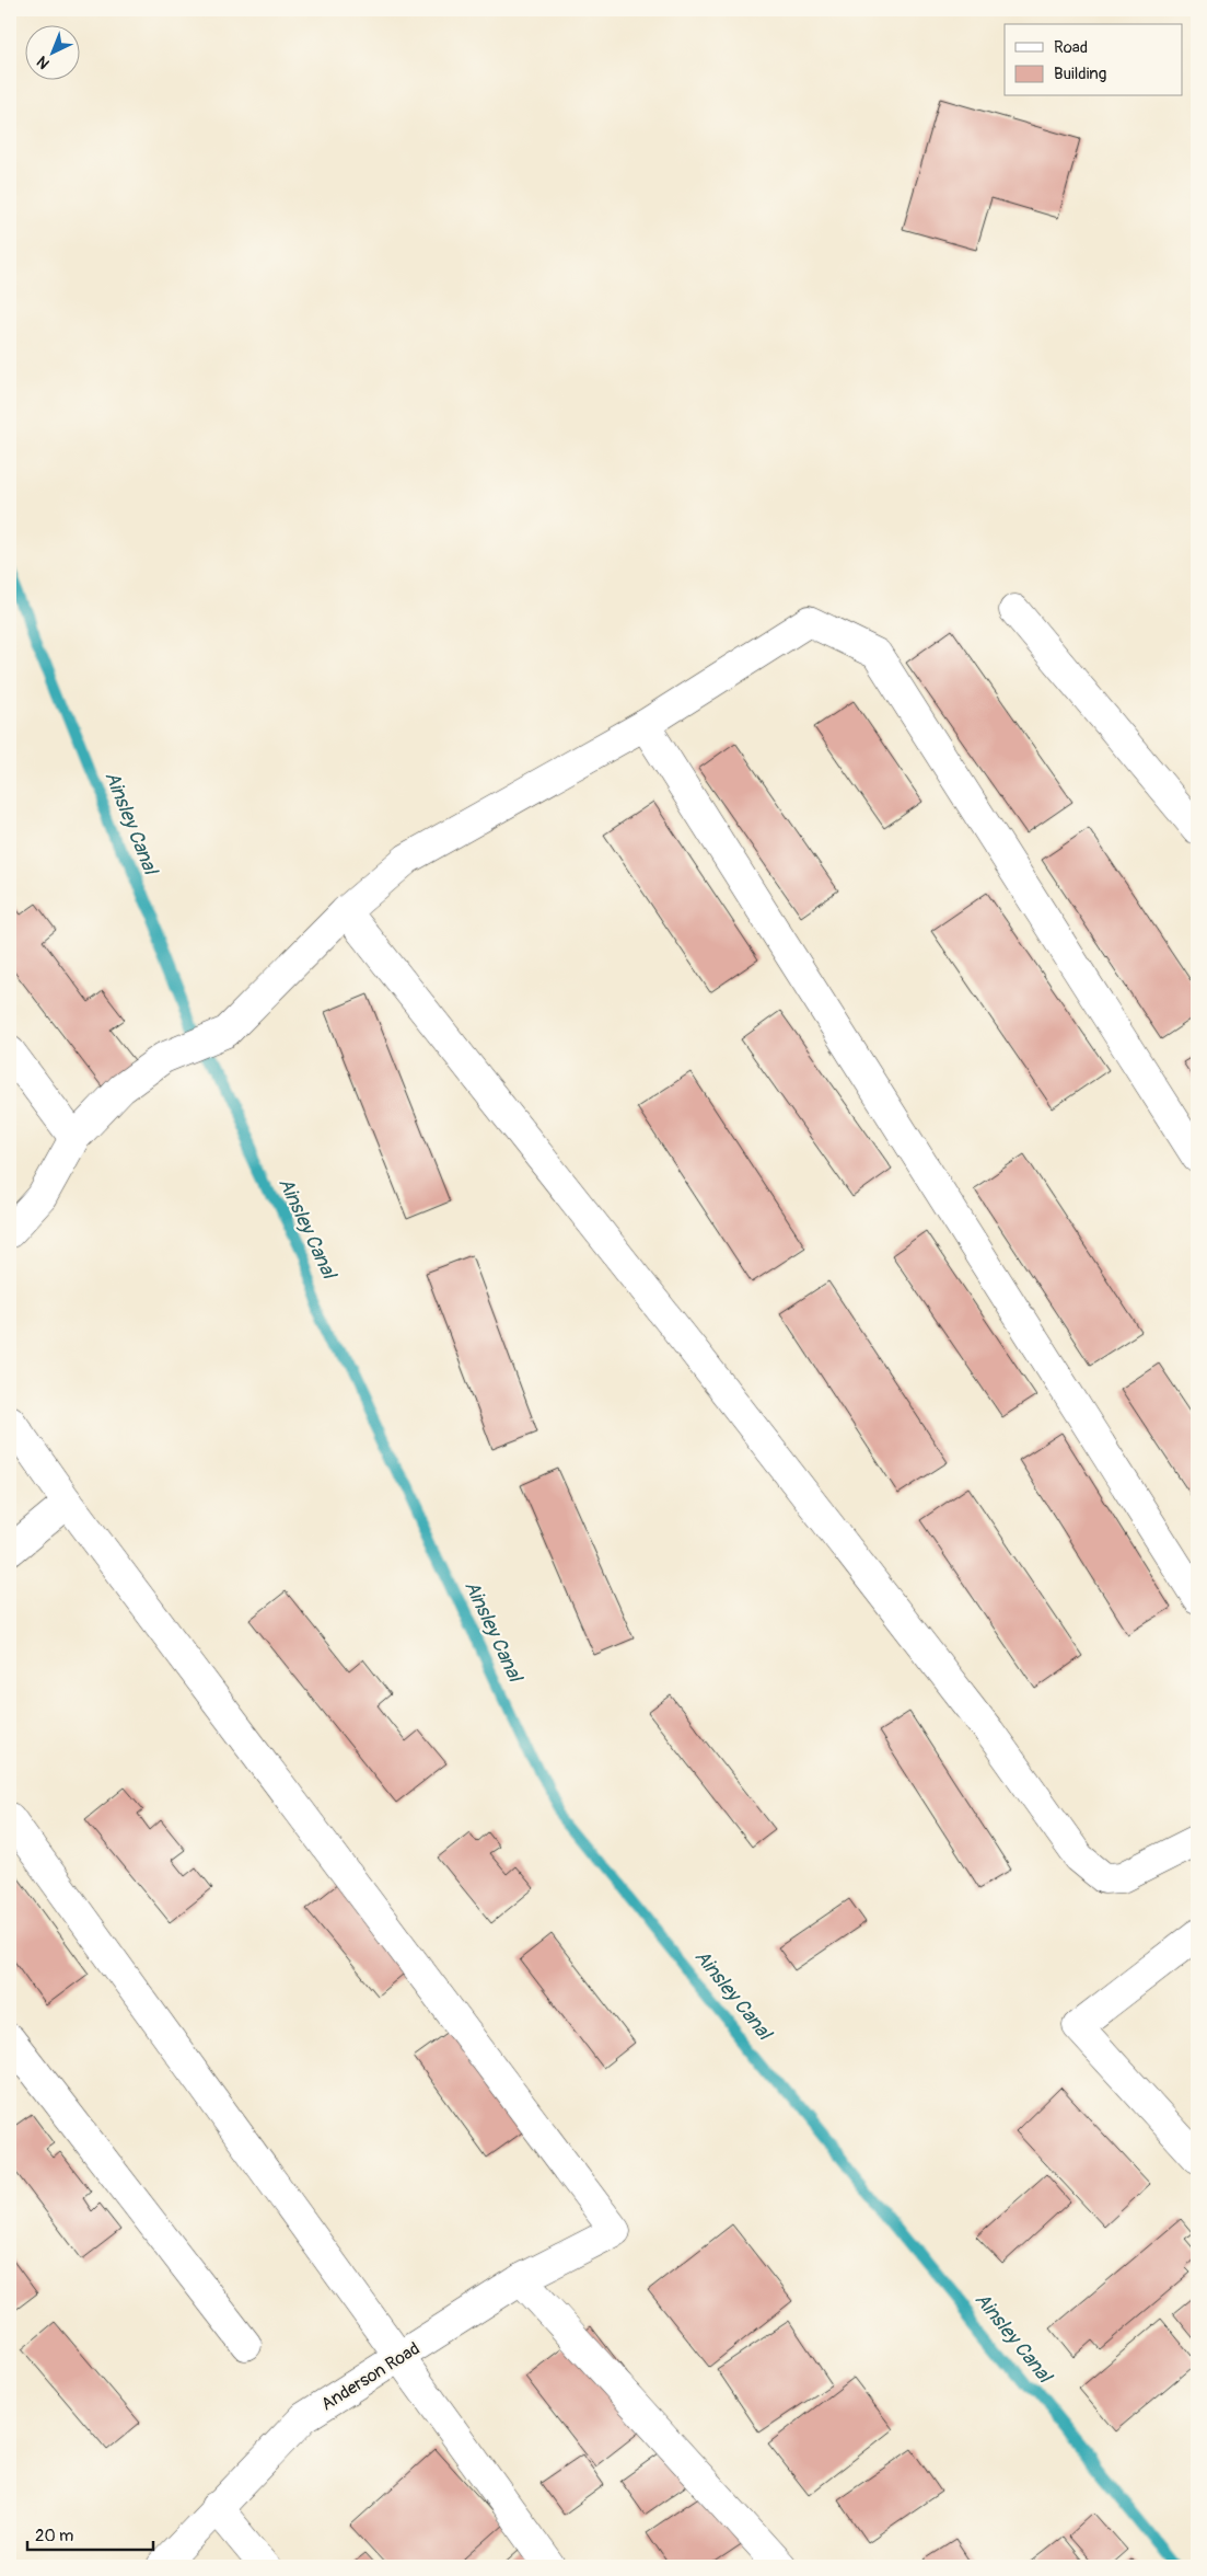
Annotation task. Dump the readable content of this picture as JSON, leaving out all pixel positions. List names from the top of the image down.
{
  "streets": {
    "street": ["Anderson Road"]
  },
  "water": ["Ainsley Canal"],
  "legend": ["Road", "Building"],
  "scale_bar": "20 m",
  "north": "bottom left"
}
